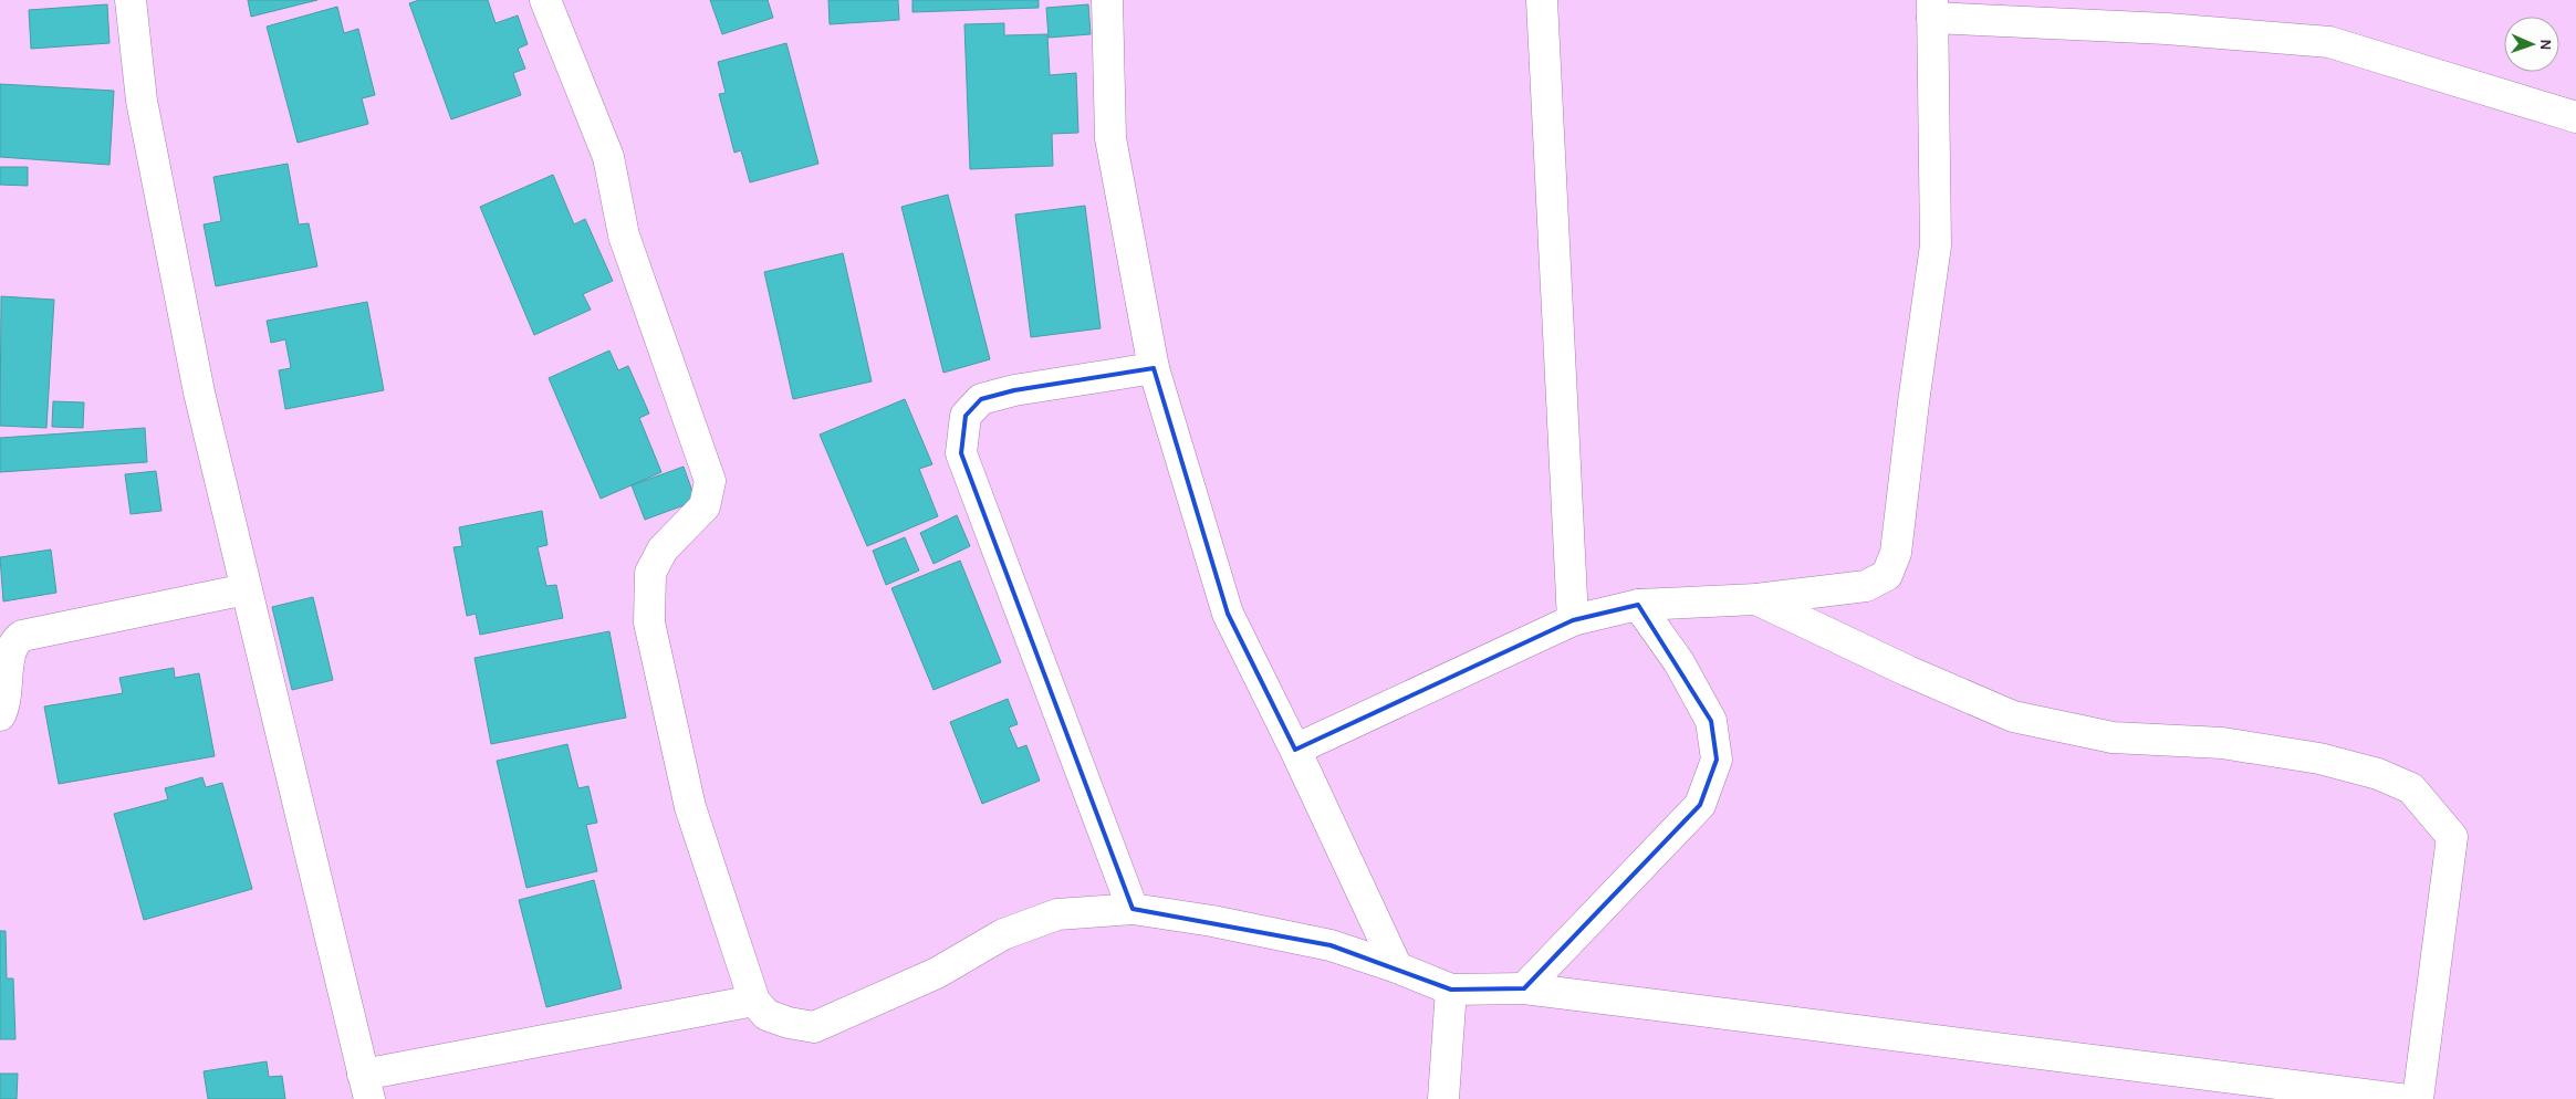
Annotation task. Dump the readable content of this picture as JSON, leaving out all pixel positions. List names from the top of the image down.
{
  "north": "right"
}
